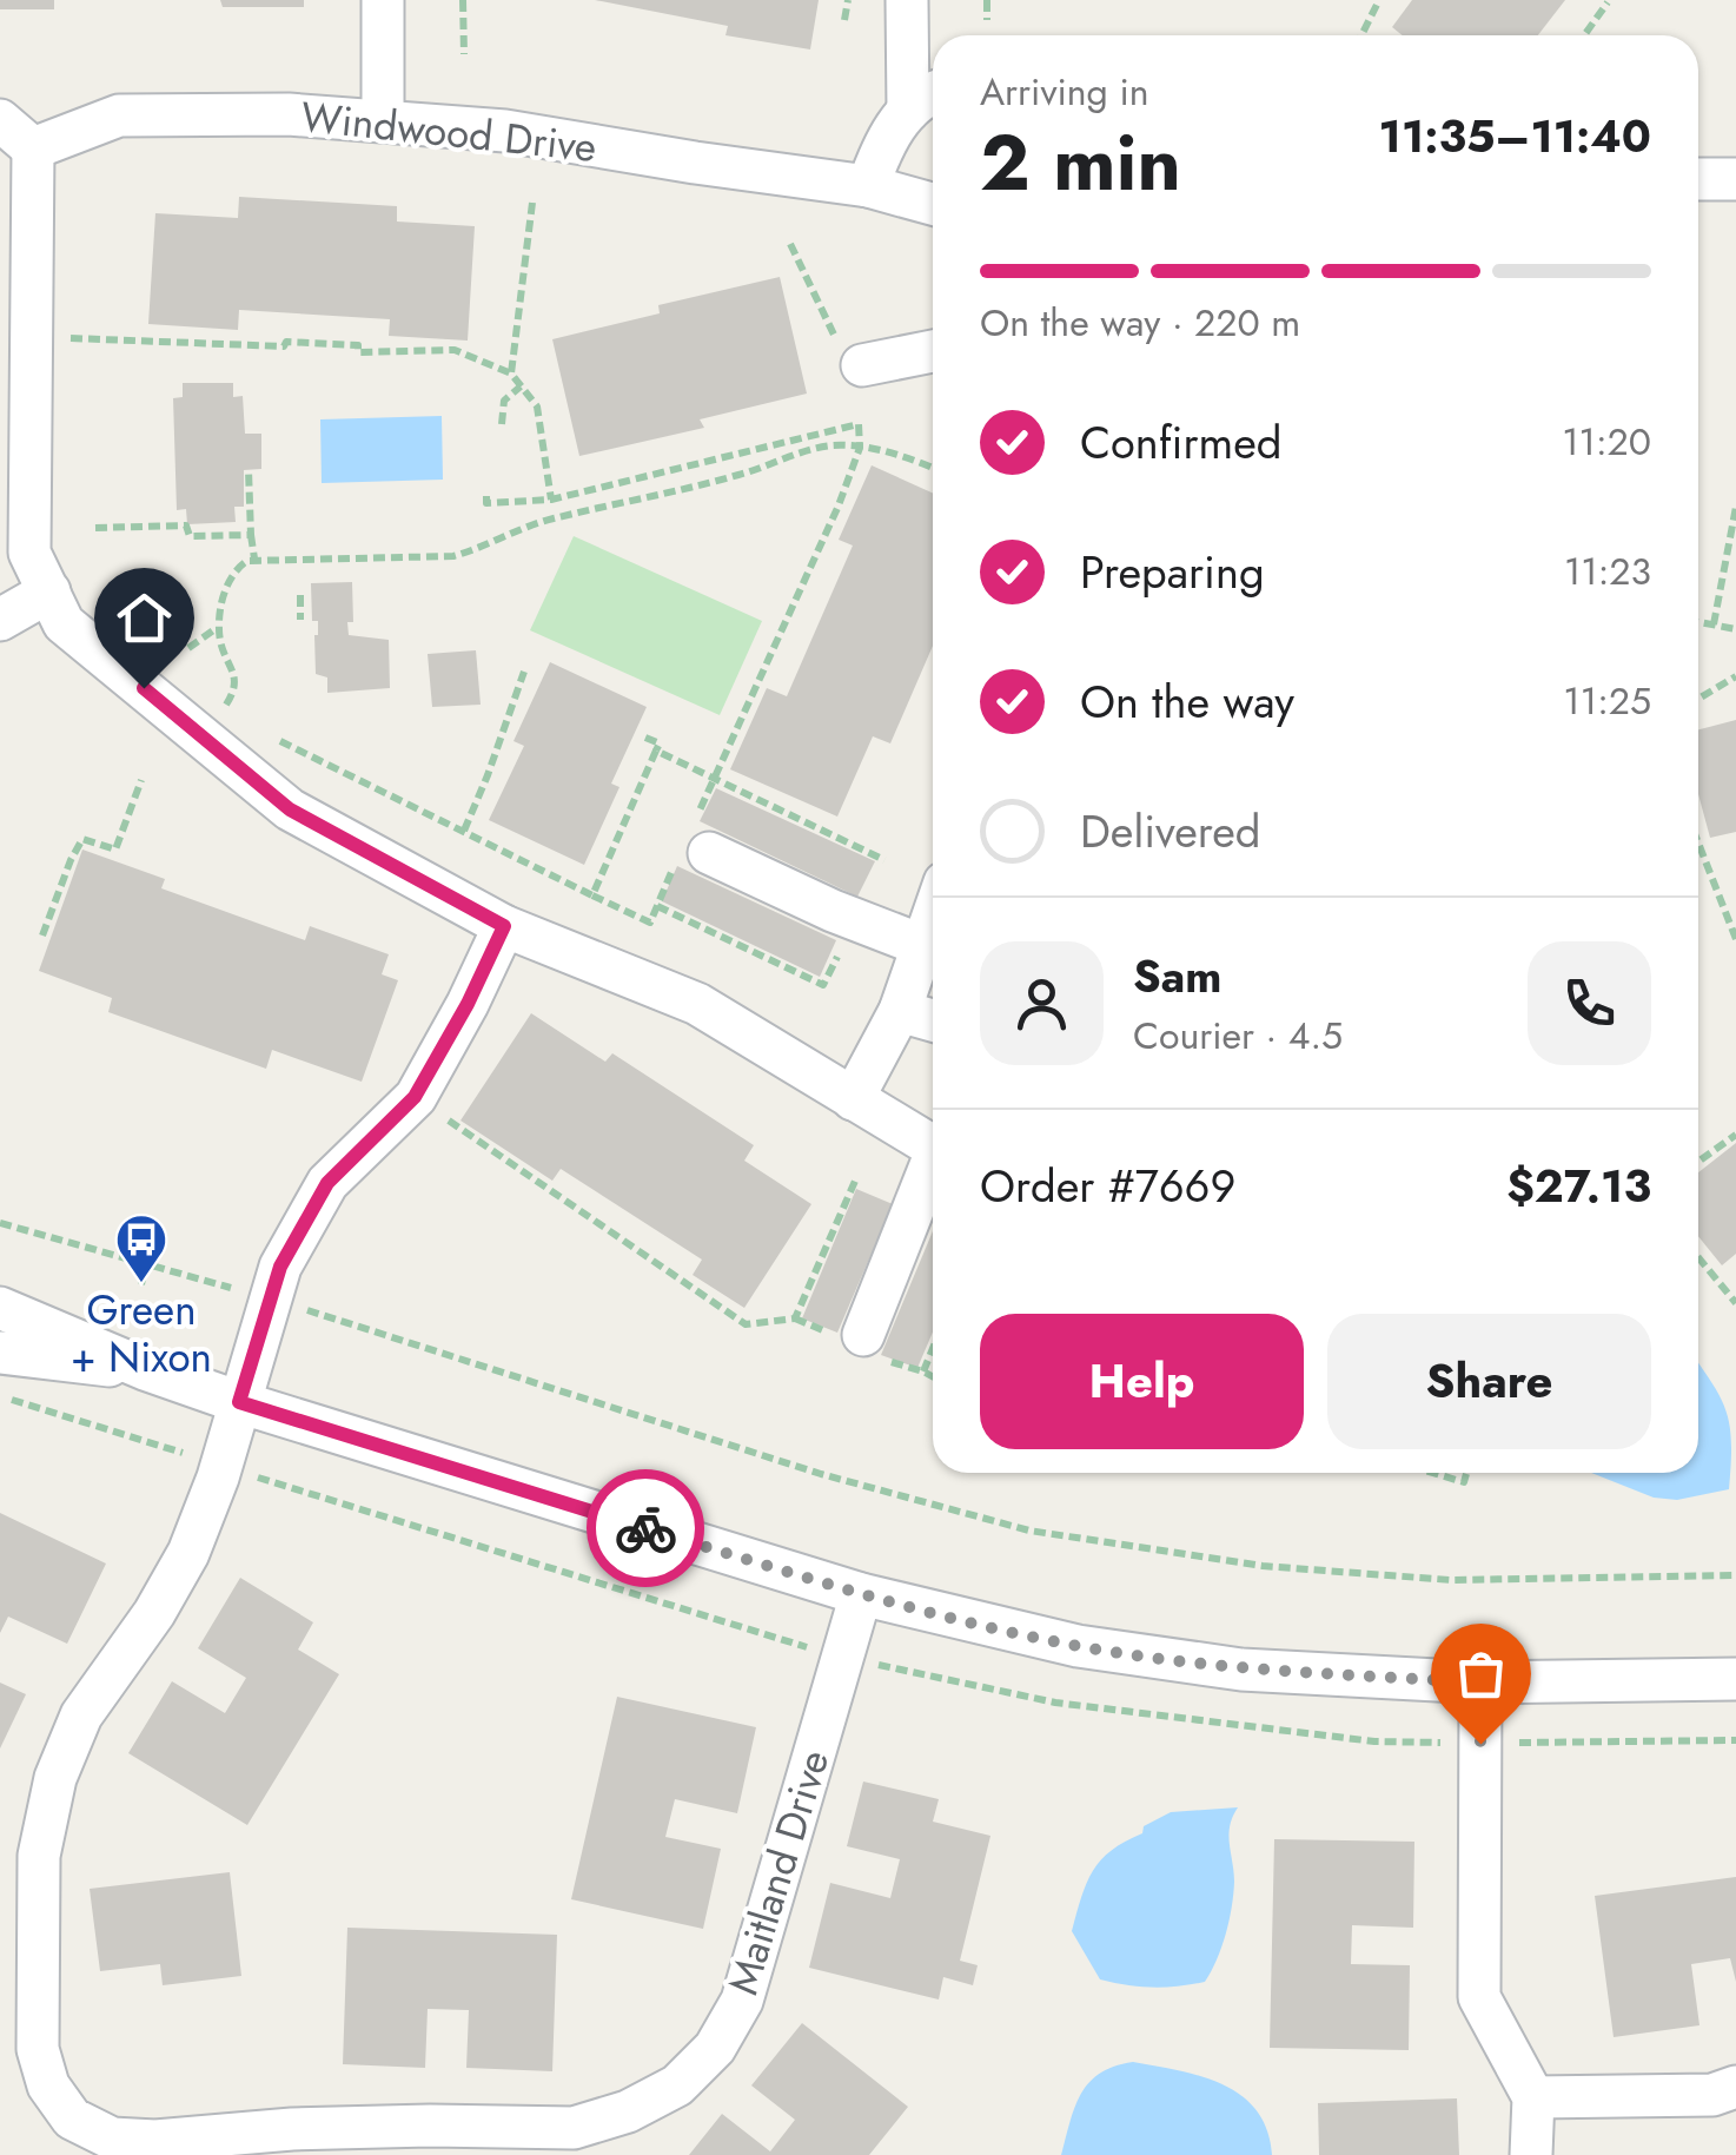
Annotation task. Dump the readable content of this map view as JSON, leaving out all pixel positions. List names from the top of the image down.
{
  "streets": {
    "street": ["Windwood Drive", "Maitland Drive"]
  },
  "places": {
    "bus stop": ["Green + Nixon"]
  },
  "page": {
    "heading": ["2 min", "Arriving in", "11:35–11:40"],
    "panel": [
      "Sam",
      "Courier · 4.5",
      "Order #7669",
      "$27.13"
    ],
    "bar": "On the way · 220 m",
    "list": [
      ["Confirmed", "11:20"],
      ["Preparing", "11:23"],
      ["On the way", "11:25"],
      "Delivered"
    ],
    "buttons": ["Help", "Share"]
  }
}
